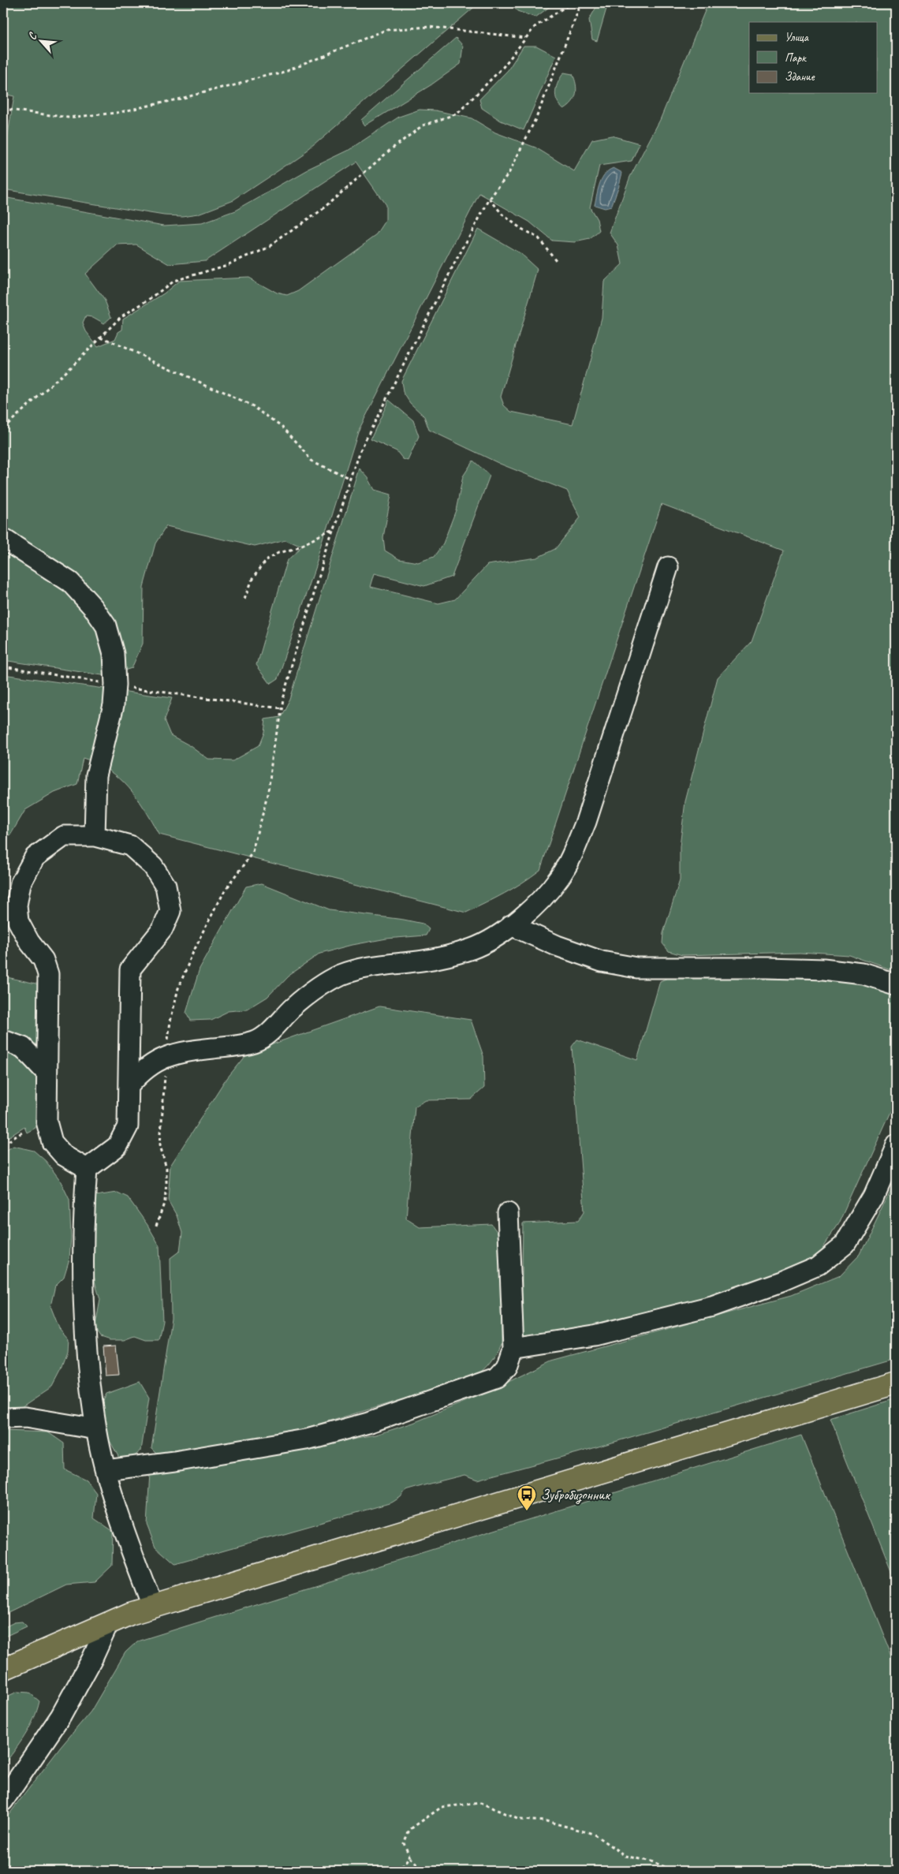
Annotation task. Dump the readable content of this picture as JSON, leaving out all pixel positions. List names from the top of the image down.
{
  "places": {
    "bus stop": ["Зубробизонник"]
  },
  "legend": ["Улица", "Парк", "Здание"],
  "north": "top left"
}
